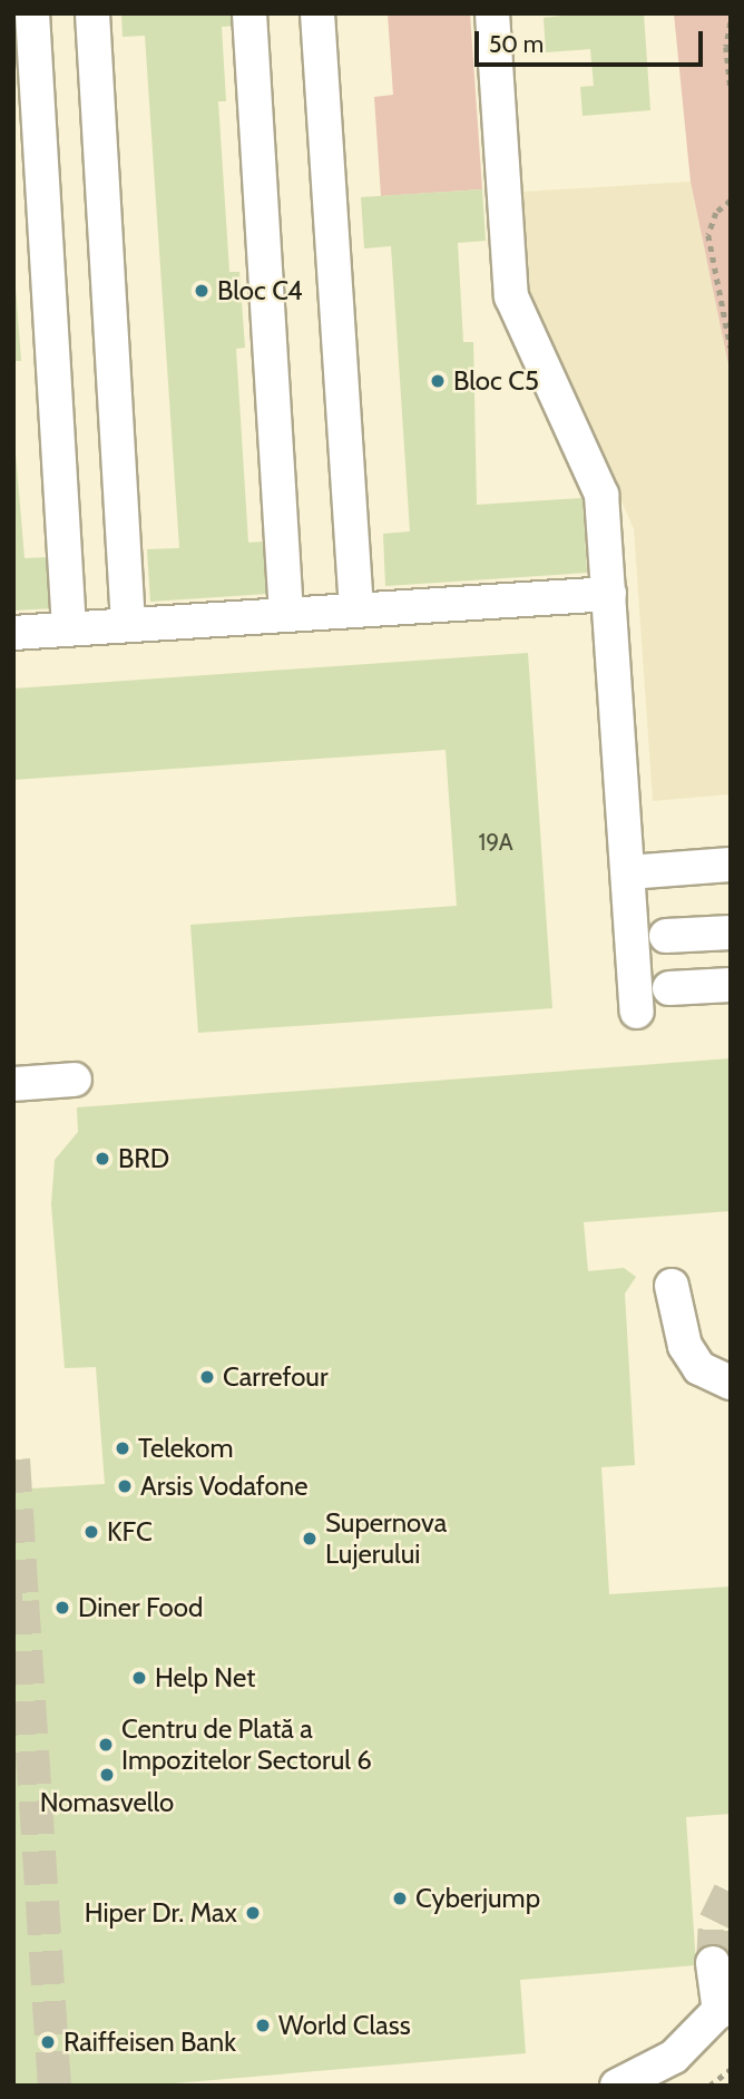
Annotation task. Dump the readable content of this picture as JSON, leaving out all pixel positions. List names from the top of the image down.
{
  "places": [
    "Bloc C4",
    "Bloc C5",
    "BRD",
    "Carrefour",
    "Telekom",
    "Arsis Vodafone",
    "KFC",
    "Supernova Lujerului",
    "Diner Food",
    "Help Net",
    "Centru de Plată a Impozitelor Sectorul 6",
    "Nomasvello",
    "Cyberjump",
    "Hiper Dr. Max",
    "World Class",
    "Raiffeisen Bank"
  ],
  "house_numbers": ["19A"],
  "scale_bar": "50 m"
}
